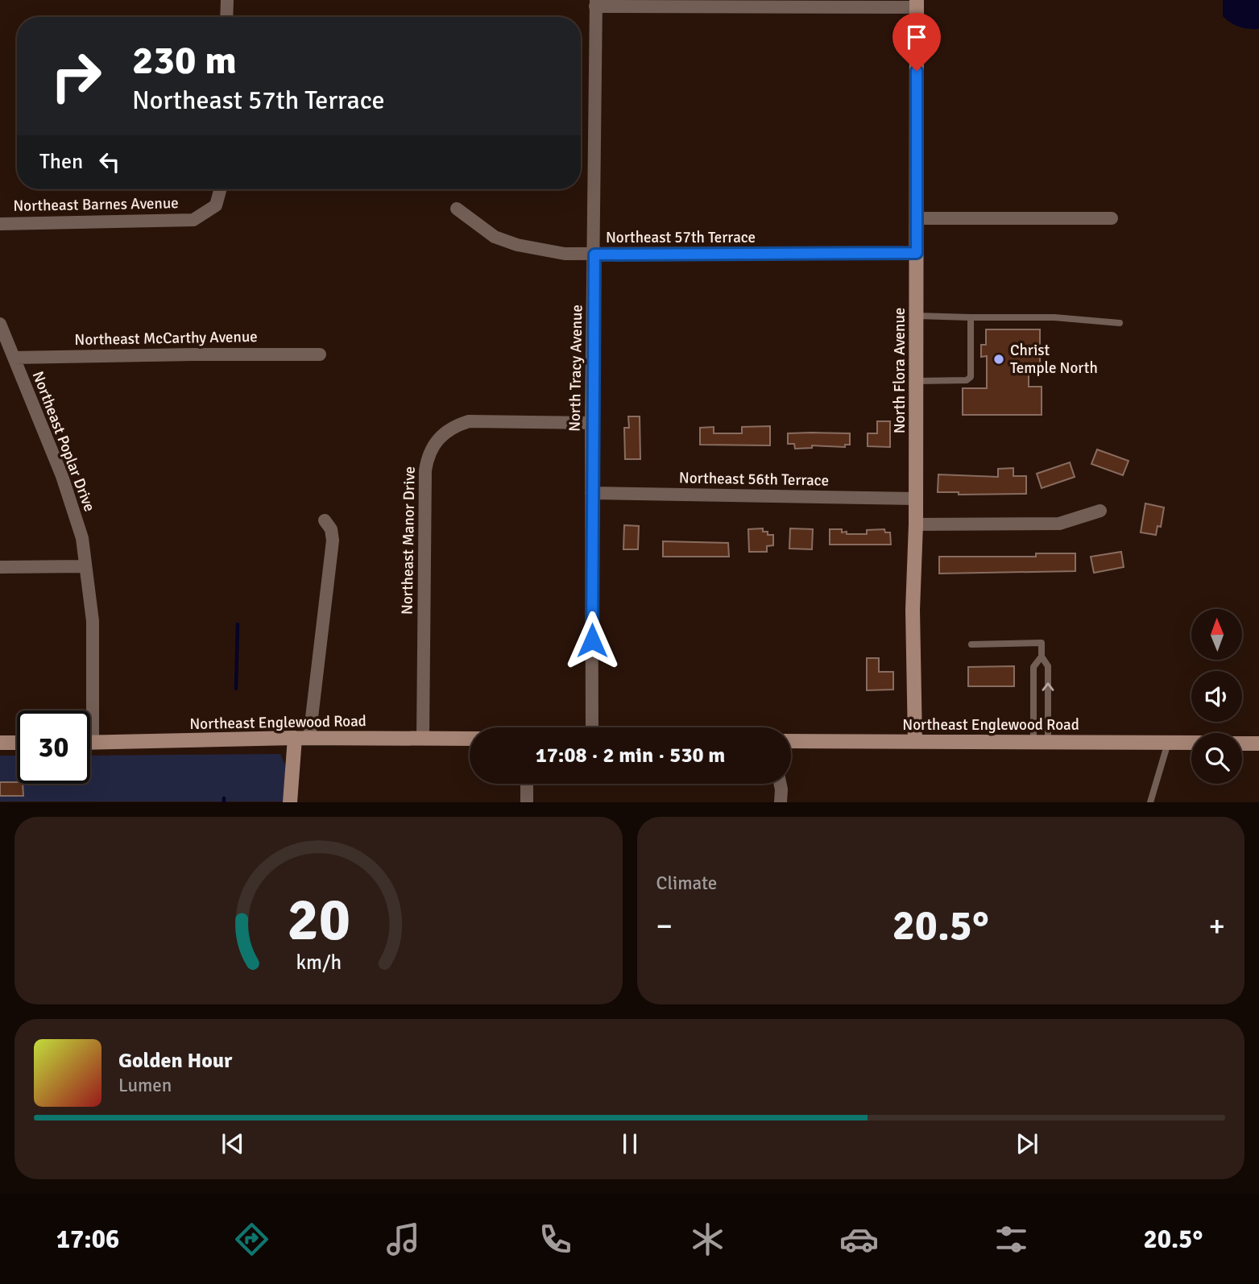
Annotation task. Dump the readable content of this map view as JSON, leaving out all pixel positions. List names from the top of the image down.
{
  "streets": {
    "main road": ["North Flora Avenue", "Northeast Englewood Road"],
    "street": [
      "Northeast Barnes Avenue",
      "Northeast 57th Terrace",
      "Northeast McCarthy Avenue",
      "North Tracy Avenue",
      "Northeast Poplar Drive",
      "Northeast 56th Terrace",
      "Northeast Manor Drive"
    ]
  },
  "crossings": [
    ["Northeast 57th Terrace", "North Tracy Avenue"],
    ["Northeast 57th Terrace", "North Flora Avenue"],
    ["Northeast McCarthy Avenue", "Northeast Poplar Drive"],
    ["North Tracy Avenue", "Northeast 56th Terrace"],
    ["North Tracy Avenue", "Northeast Manor Drive"],
    ["North Flora Avenue", "Northeast 56th Terrace"],
    ["North Flora Avenue", "Northeast Englewood Road"],
    ["Northeast Poplar Drive", "Northeast Englewood Road"],
    ["Northeast Manor Drive", "Northeast Englewood Road"]
  ],
  "places": ["Christ Temple North"],
  "north": "top",
  "page": {
    "turn": ["230 m", "Northeast 57th Terrace"],
    "then": "Then",
    "limit": "30",
    "trip": "17:08 · 2 min · 530 m",
    "tile": "Climate",
    "heat": ["−", "20.5°", "+"],
    "song": ["Golden Hour", "Lumen"],
    "tabs": ["17:06", "20.5°"],
    "gauge": ["20", "km/h"]
  }
}
